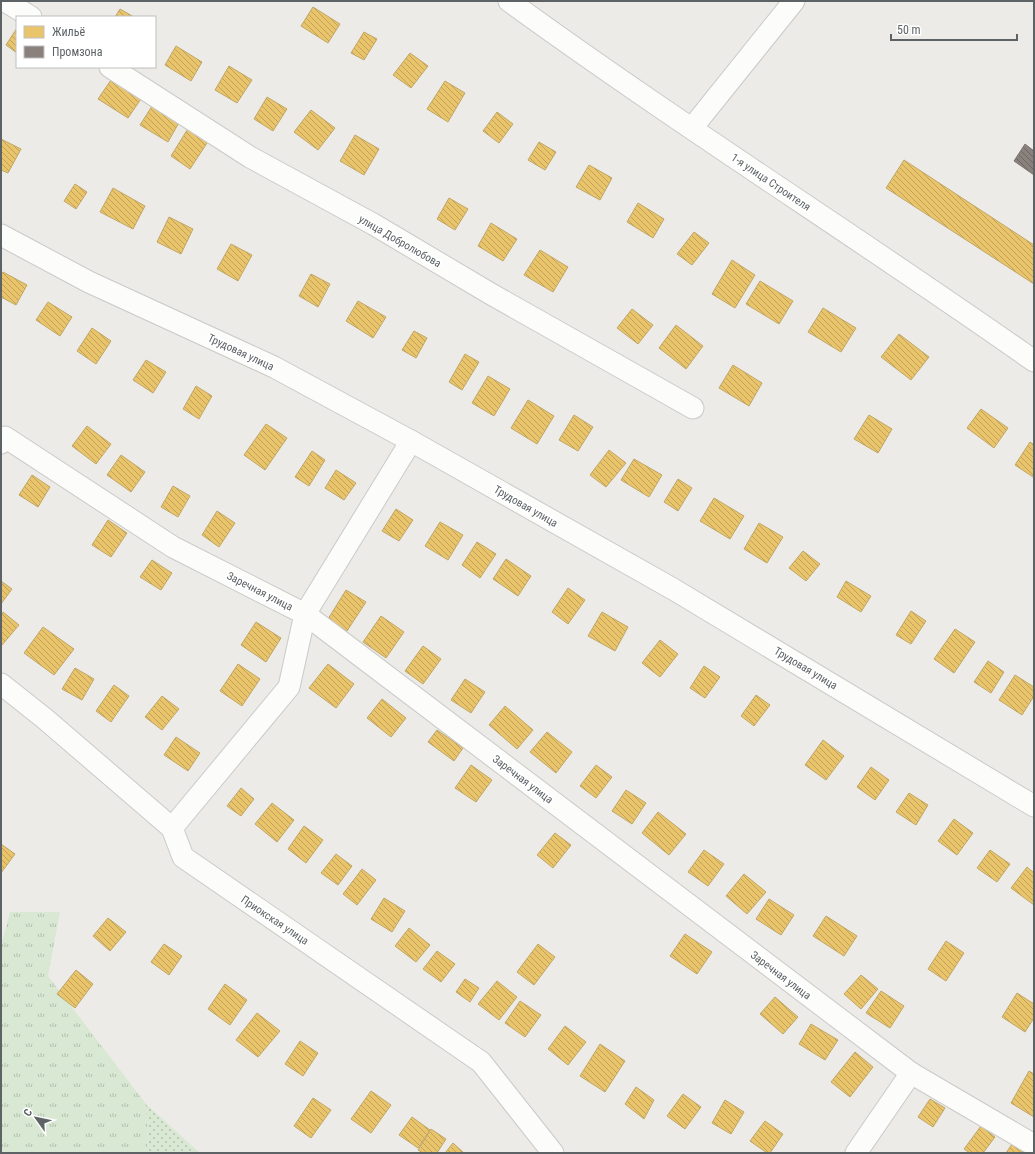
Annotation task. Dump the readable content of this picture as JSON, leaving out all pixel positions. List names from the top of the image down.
{
  "streets": {
    "street": [
      "1-я улица Строителя",
      "улица Добролюбова",
      "Трудовая улица",
      "Заречная улица",
      "Приокская улица"
    ]
  },
  "legend": ["Жильё", "Промзона"],
  "scale_bar": "50 m",
  "north": "top left"
}
